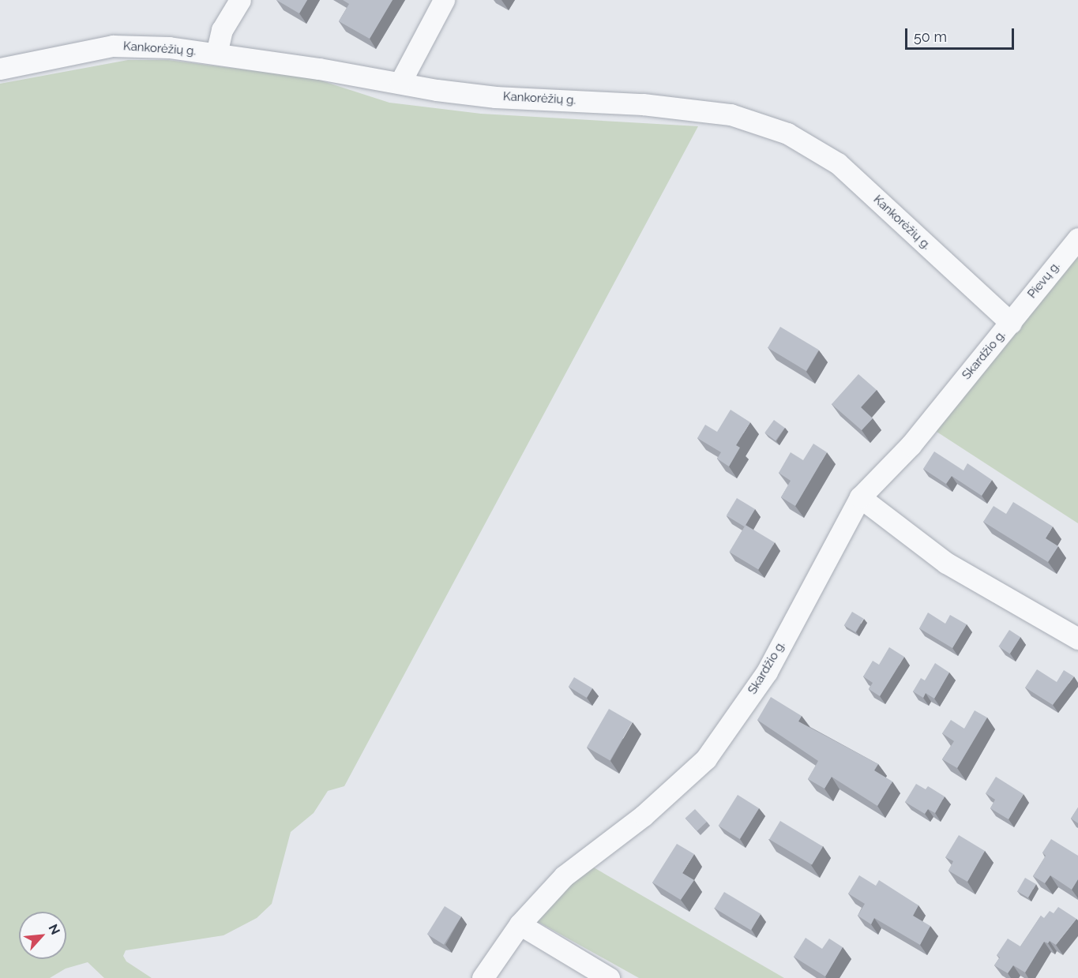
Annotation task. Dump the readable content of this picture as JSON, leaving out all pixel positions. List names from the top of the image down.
{
  "streets": {
    "street": ["Kankorėžių g.", "Pievų g.", "Skardžio g."]
  },
  "crossings": [
    ["Kankorėžių g.", "Pievų g."],
    ["Kankorėžių g.", "Skardžio g."],
    ["Pievų g.", "Skardžio g."]
  ],
  "scale_bar": "50 m",
  "north": "top right"
}
